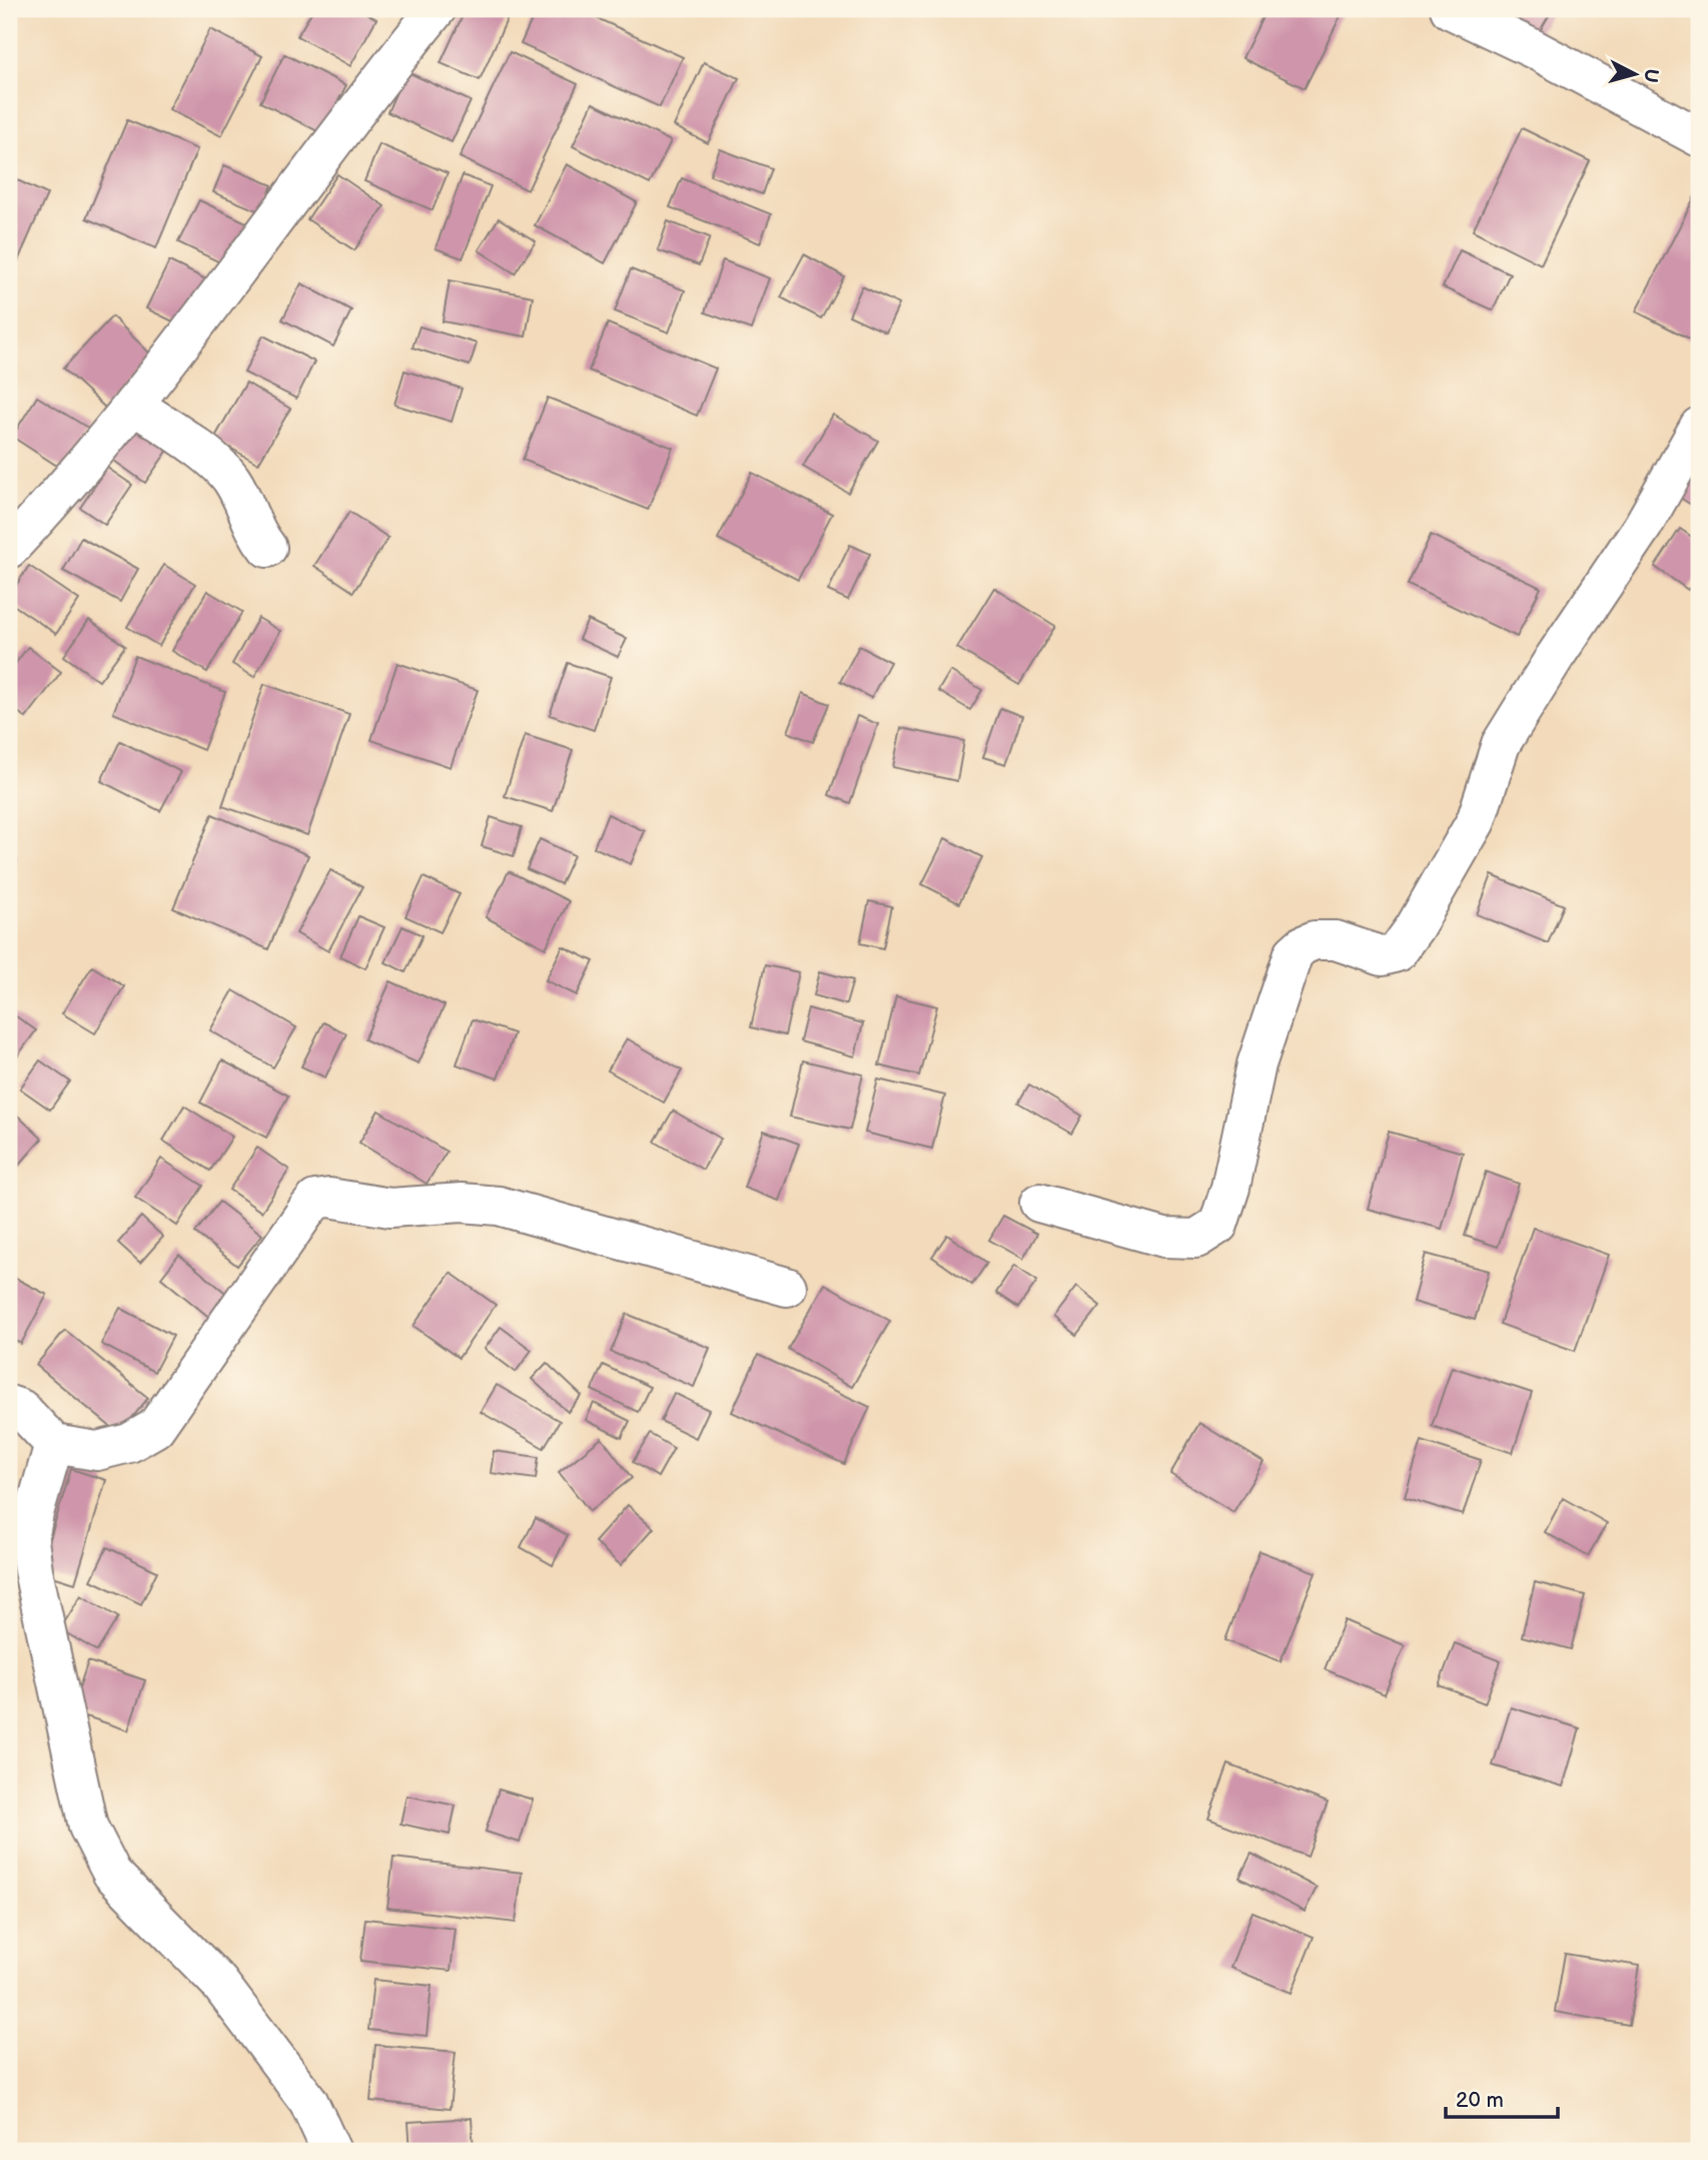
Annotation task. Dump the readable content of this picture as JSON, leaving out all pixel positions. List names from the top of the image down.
{
  "scale_bar": "20 m",
  "north": "right"
}
